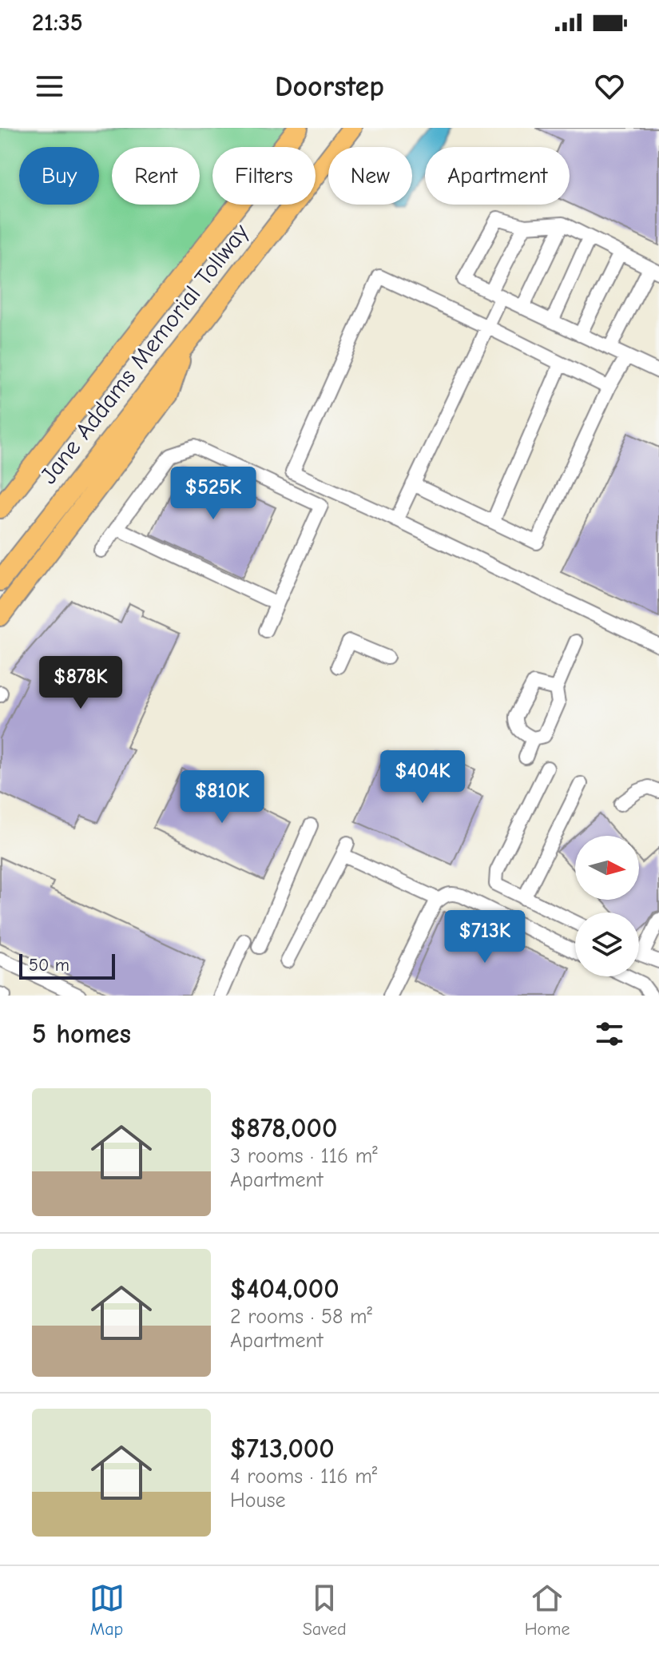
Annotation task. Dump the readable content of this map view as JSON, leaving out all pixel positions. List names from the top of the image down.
{
  "streets": {
    "highway": ["Jane Addams Memorial Tollway"]
  },
  "scale_bar": "50 m",
  "north": "right",
  "page": {
    "status": "21:35",
    "header": "Doorstep",
    "chip": [
      "Buy",
      "Rent",
      "Filters",
      "New",
      "Apartment"
    ],
    "price": [
      "$525K",
      "$878K",
      "$404K",
      "$810K",
      "$713K"
    ],
    "scale": "50 m",
    "heading": "5 homes",
    "list": [
      {
        "name": "$878,000",
        "note": "3 rooms · 116 m² · Apartment"
      },
      {
        "name": "$404,000",
        "note": "2 rooms · 58 m² · Apartment"
      },
      {
        "name": "$713,000",
        "note": "4 rooms · 116 m² · House"
      }
    ],
    "tabs": ["Map", "Saved", "Home"]
  }
}
